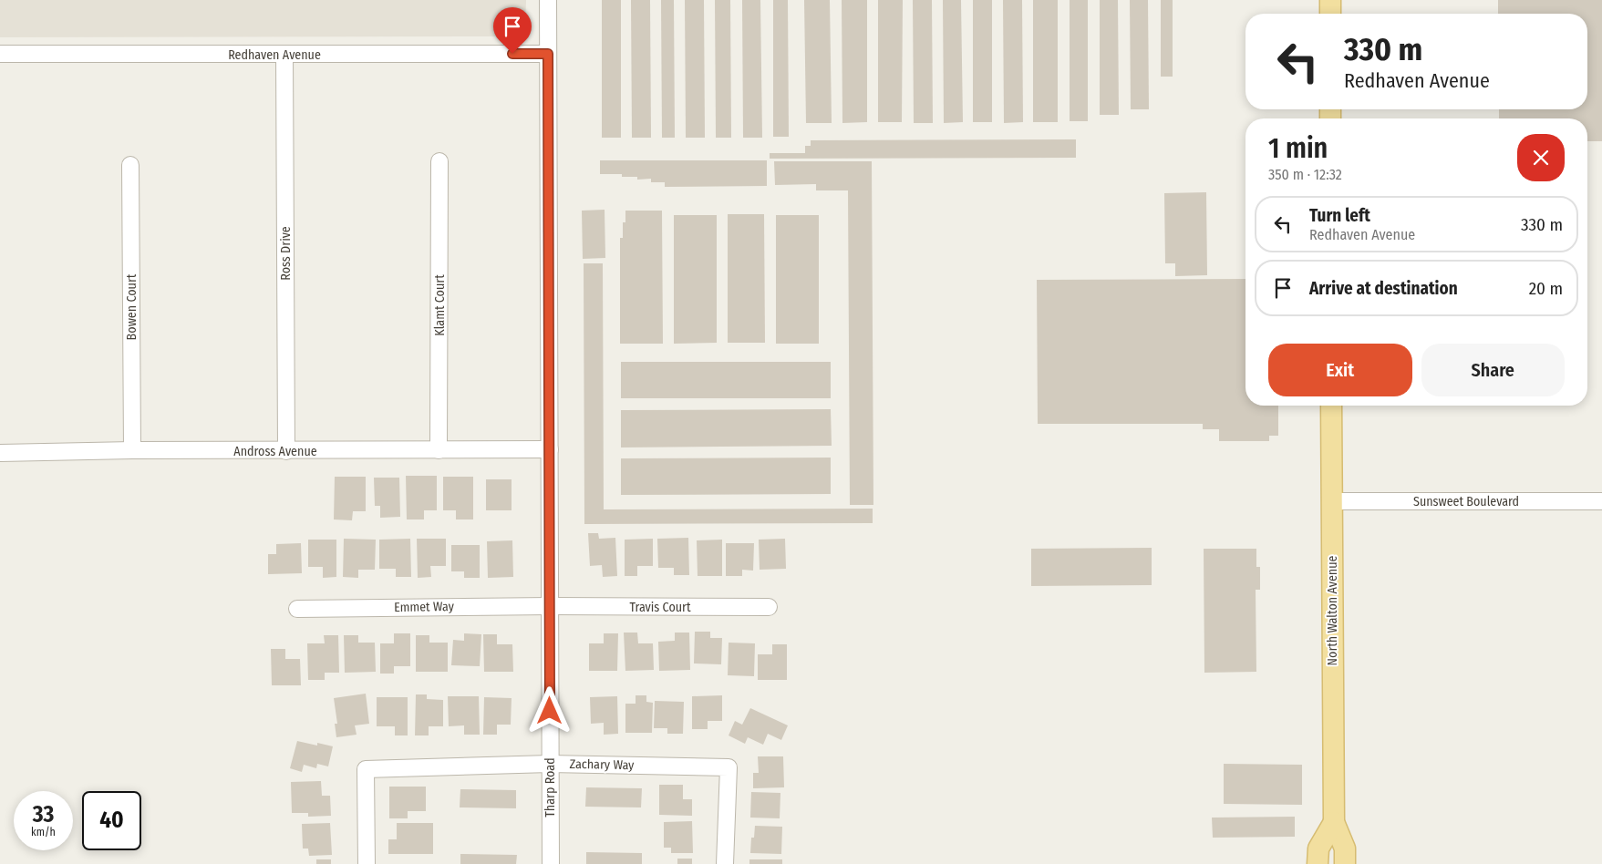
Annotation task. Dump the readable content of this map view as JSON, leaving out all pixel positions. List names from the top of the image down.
{
  "streets": {
    "main road": ["North Walton Avenue"],
    "street": [
      "Redhaven Avenue",
      "Ross Drive",
      "Klamt Court",
      "Bowen Court",
      "Andross Avenue",
      "Sunsweet Boulevard",
      "Emmet Way",
      "Travis Court",
      "Zachary Way",
      "Tharp Road"
    ]
  },
  "crossings": [
    ["Redhaven Avenue", "Ross Drive"],
    ["Redhaven Avenue", "Tharp Road"],
    ["Ross Drive", "Andross Avenue"],
    ["Klamt Court", "Andross Avenue"],
    ["Bowen Court", "Andross Avenue"],
    ["Andross Avenue", "Tharp Road"],
    ["Sunsweet Boulevard", "North Walton Avenue"],
    ["Emmet Way", "Travis Court"],
    ["Emmet Way", "Tharp Road"],
    ["Travis Court", "Tharp Road"],
    ["Zachary Way", "Tharp Road"]
  ],
  "page": {
    "turn": ["330 m", "Redhaven Avenue"],
    "heading": ["1 min", "350 m · 12:32"],
    "list": [
      {
        "name": "Turn left",
        "note": "Redhaven Avenue",
        "value": "330 m"
      },
      {
        "name": "Arrive at destination",
        "value": "20 m"
      }
    ],
    "buttons": ["Exit", "Share"],
    "speed": "33 km/h",
    "limit": "40"
  }
}
